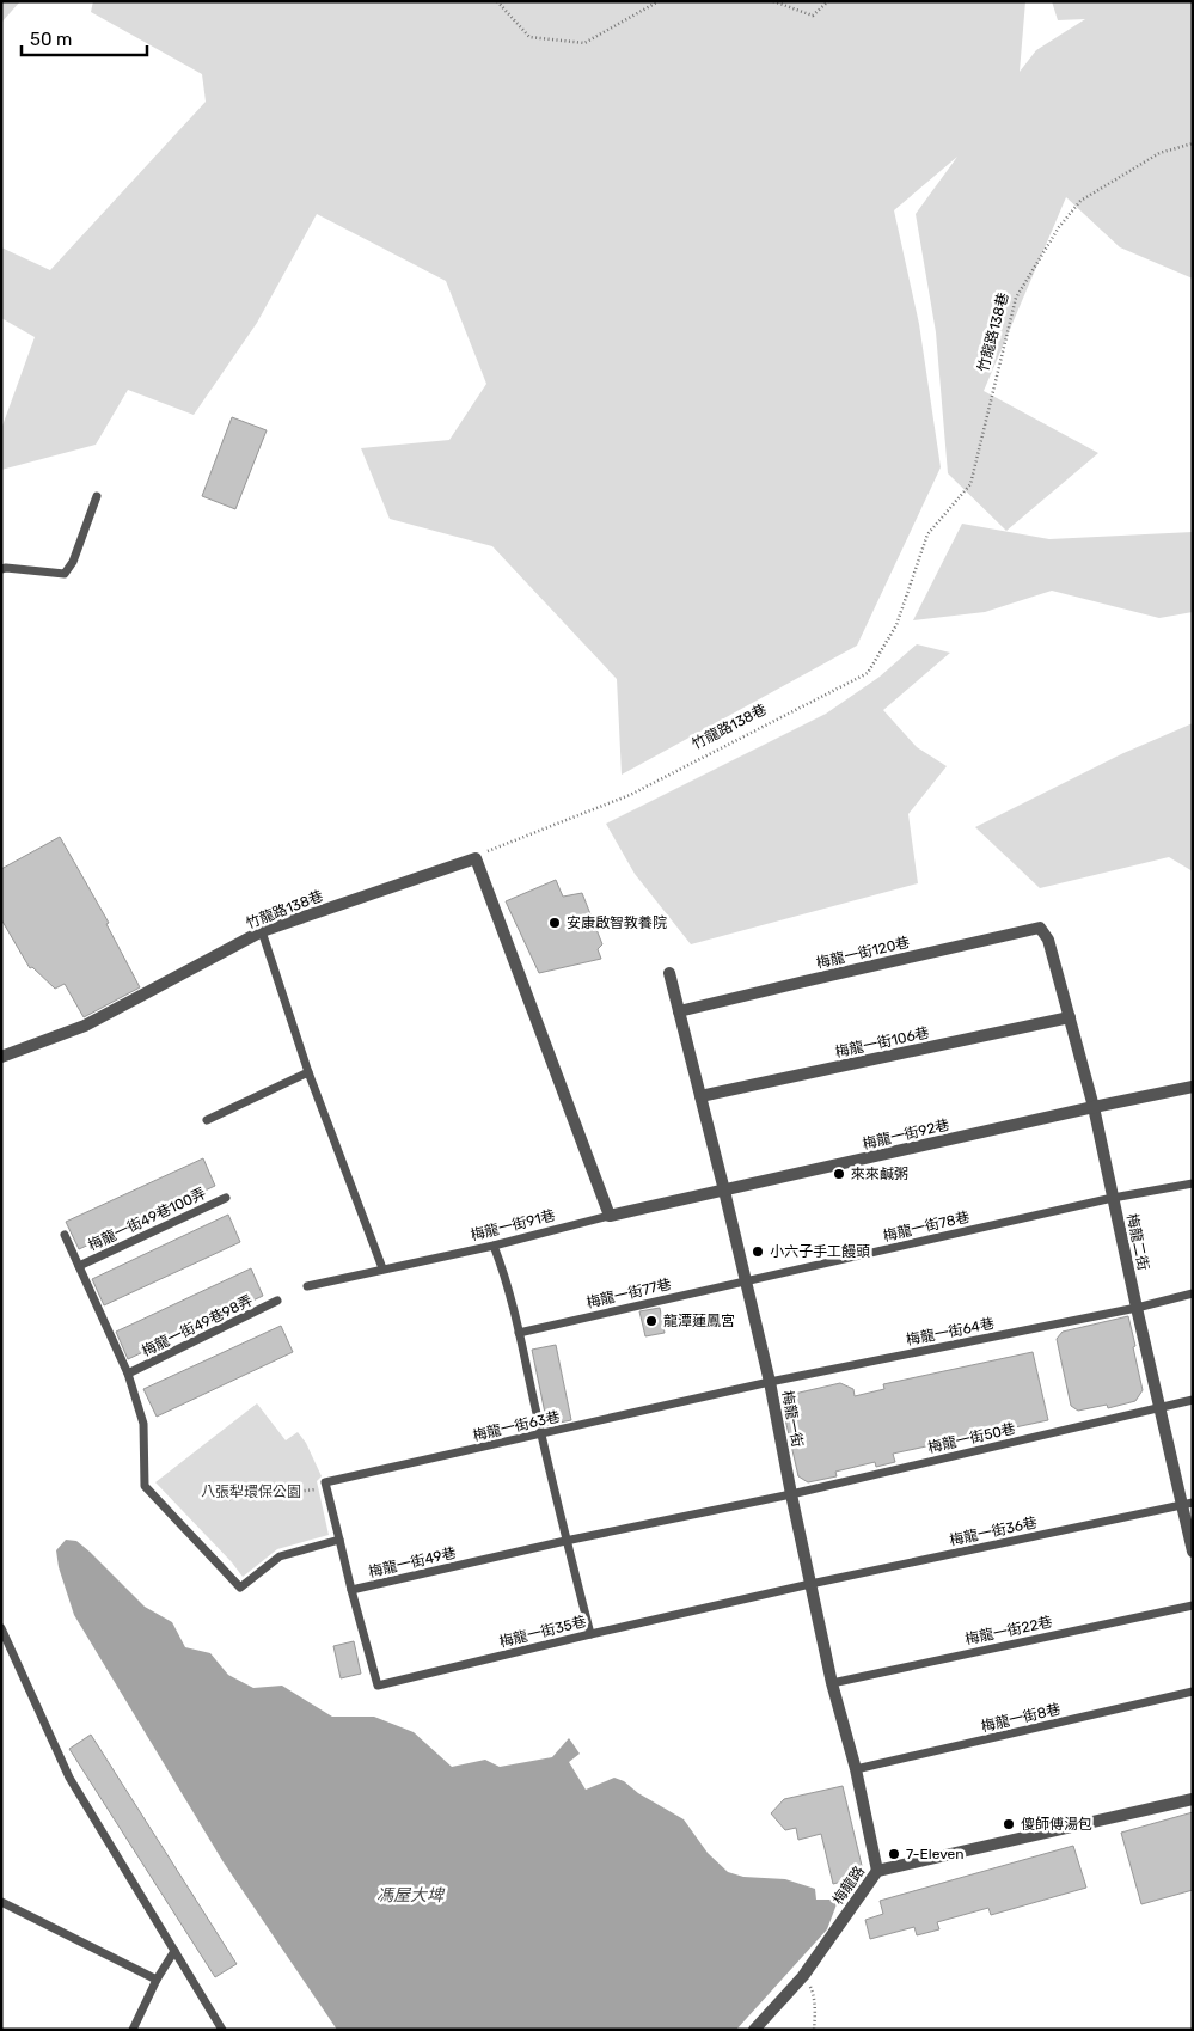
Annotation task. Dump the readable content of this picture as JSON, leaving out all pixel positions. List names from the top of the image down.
{
  "streets": {
    "street": [
      "竹龍路138巷",
      "梅龍一街120巷",
      "梅龍一街106巷",
      "梅龍一街92巷",
      "梅龍一街91巷",
      "梅龍二街",
      "梅龍一街",
      "梅龍路"
    ],
    "lane": [
      "梅龍一街49巷100弄",
      "梅龍一街78巷",
      "梅龍一街77巷",
      "梅龍一街49巷98弄",
      "梅龍一街64巷",
      "梅龍一街63巷",
      "梅龍一街50巷",
      "梅龍一街36巷",
      "梅龍一街49巷",
      "梅龍一街22巷",
      "梅龍一街35巷",
      "梅龍一街8巷"
    ]
  },
  "crossings": [
    ["梅龍一街120巷", "梅龍二街"],
    ["梅龍一街120巷", "梅龍一街"],
    ["梅龍一街106巷", "梅龍二街"],
    ["梅龍一街106巷", "梅龍一街"],
    ["梅龍一街92巷", "梅龍一街91巷"],
    ["梅龍一街92巷", "梅龍二街"],
    ["梅龍一街92巷", "梅龍一街"],
    ["梅龍一街91巷", "梅龍一街"],
    ["梅龍一街78巷", "梅龍二街"],
    ["梅龍一街78巷", "梅龍一街77巷"],
    ["梅龍一街78巷", "梅龍一街"],
    ["梅龍二街", "梅龍一街64巷"],
    ["梅龍二街", "梅龍一街50巷"],
    ["梅龍二街", "梅龍一街36巷"],
    ["梅龍一街77巷", "梅龍一街"],
    ["梅龍一街64巷", "梅龍一街"],
    ["梅龍一街64巷", "梅龍一街63巷"],
    ["梅龍一街", "梅龍一街63巷"],
    ["梅龍一街", "梅龍一街50巷"],
    ["梅龍一街", "梅龍一街36巷"],
    ["梅龍一街", "梅龍一街49巷"],
    ["梅龍一街", "梅龍一街22巷"],
    ["梅龍一街", "梅龍一街35巷"],
    ["梅龍一街", "梅龍一街8巷"],
    ["梅龍一街", "梅龍路"],
    ["梅龍一街50巷", "梅龍一街49巷"],
    ["梅龍一街36巷", "梅龍一街35巷"],
    ["梅龍一街49巷", "梅龍一街35巷"]
  ],
  "water": ["馮屋大埤"],
  "parks": ["八張犁環保公園"],
  "places": [
    "安康啟智教養院",
    "來來鹹粥",
    "小六子手工饅頭",
    "龍潭蓮鳳宮",
    "傻師傅湯包",
    "7-Eleven"
  ],
  "scale_bar": "50 m"
}
